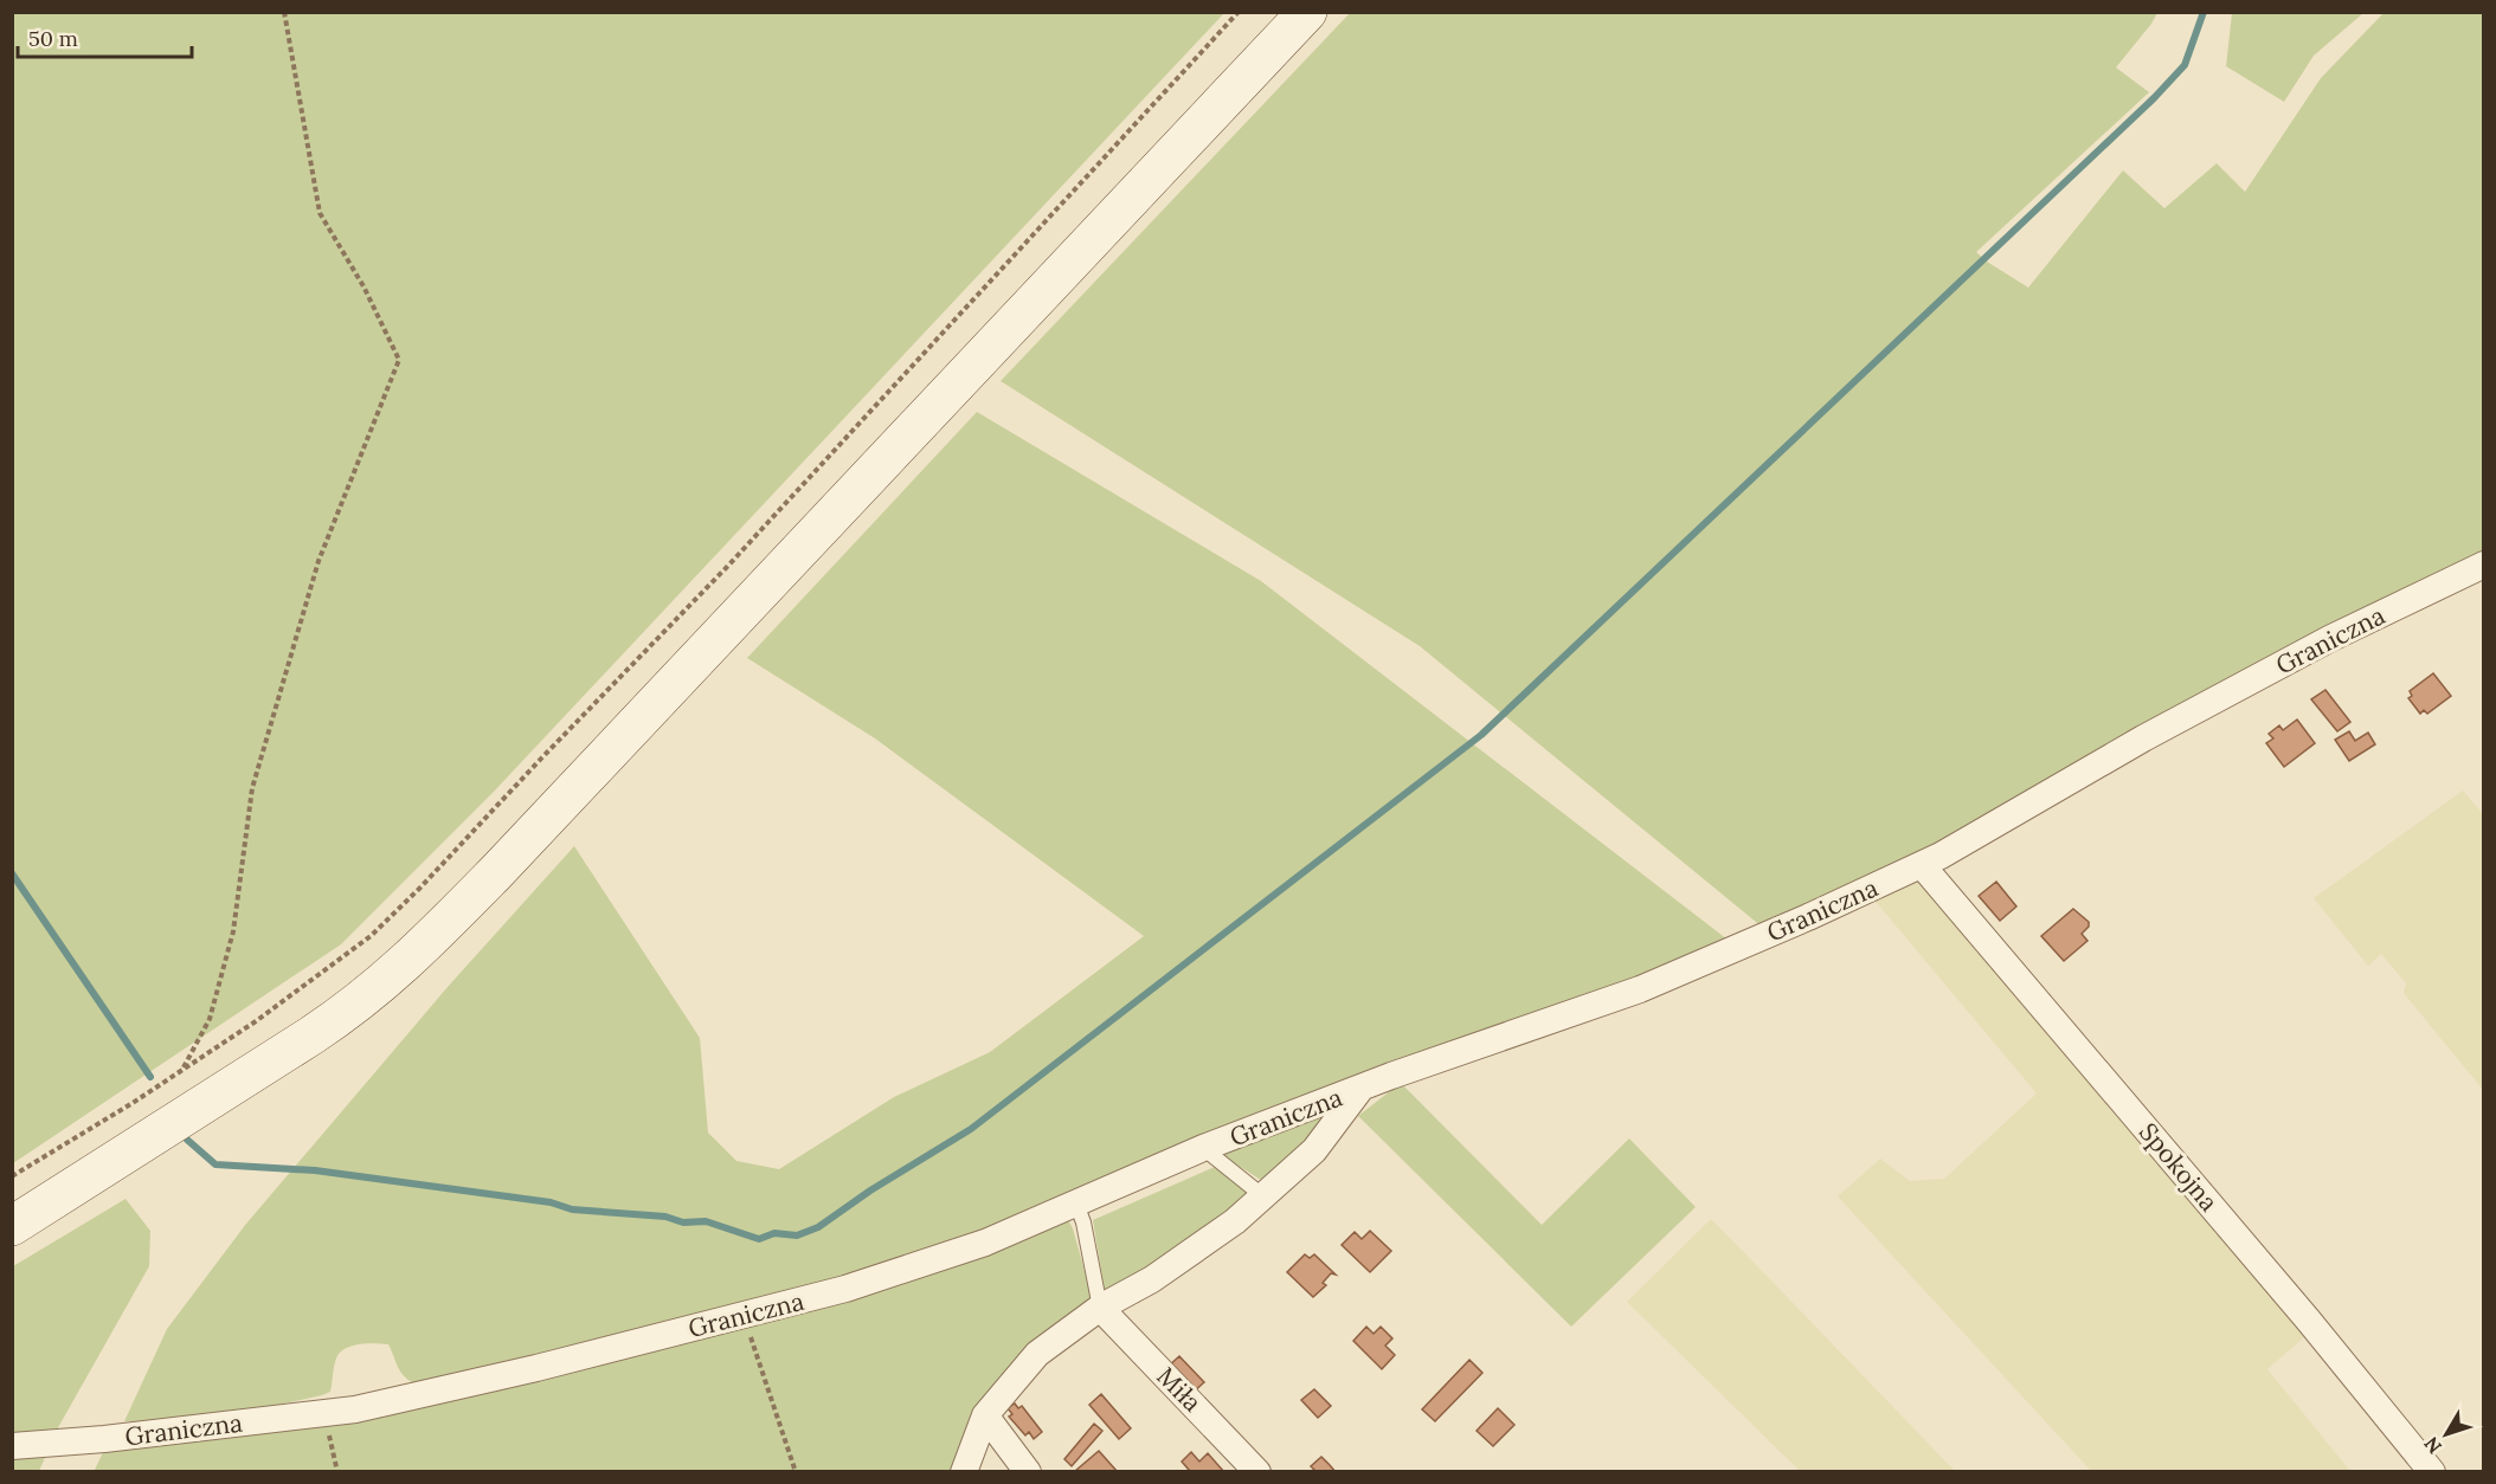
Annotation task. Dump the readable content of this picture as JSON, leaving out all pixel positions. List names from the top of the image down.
{
  "streets": {
    "street": ["Graniczna", "Spokojna", "Miła"]
  },
  "crossings": [
    ["Graniczna", "Spokojna"]
  ],
  "scale_bar": "50 m",
  "north": "bottom left"
}
